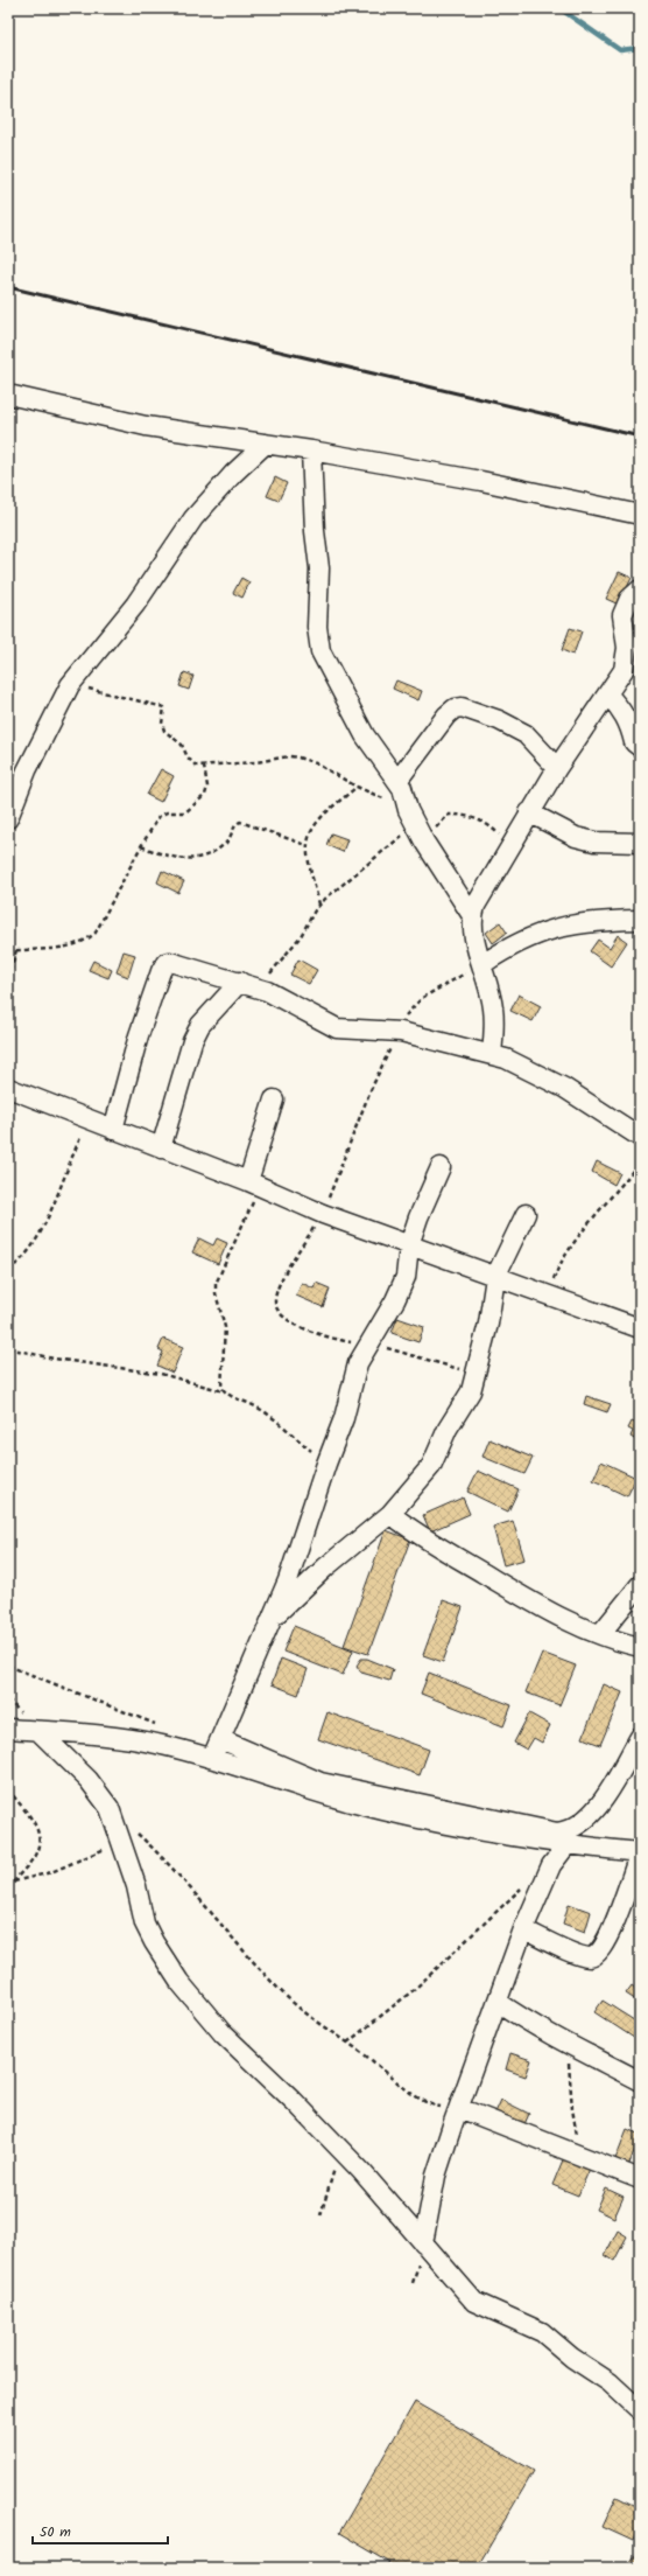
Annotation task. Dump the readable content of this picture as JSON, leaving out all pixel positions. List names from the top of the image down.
{
  "scale_bar": "50 m"
}
